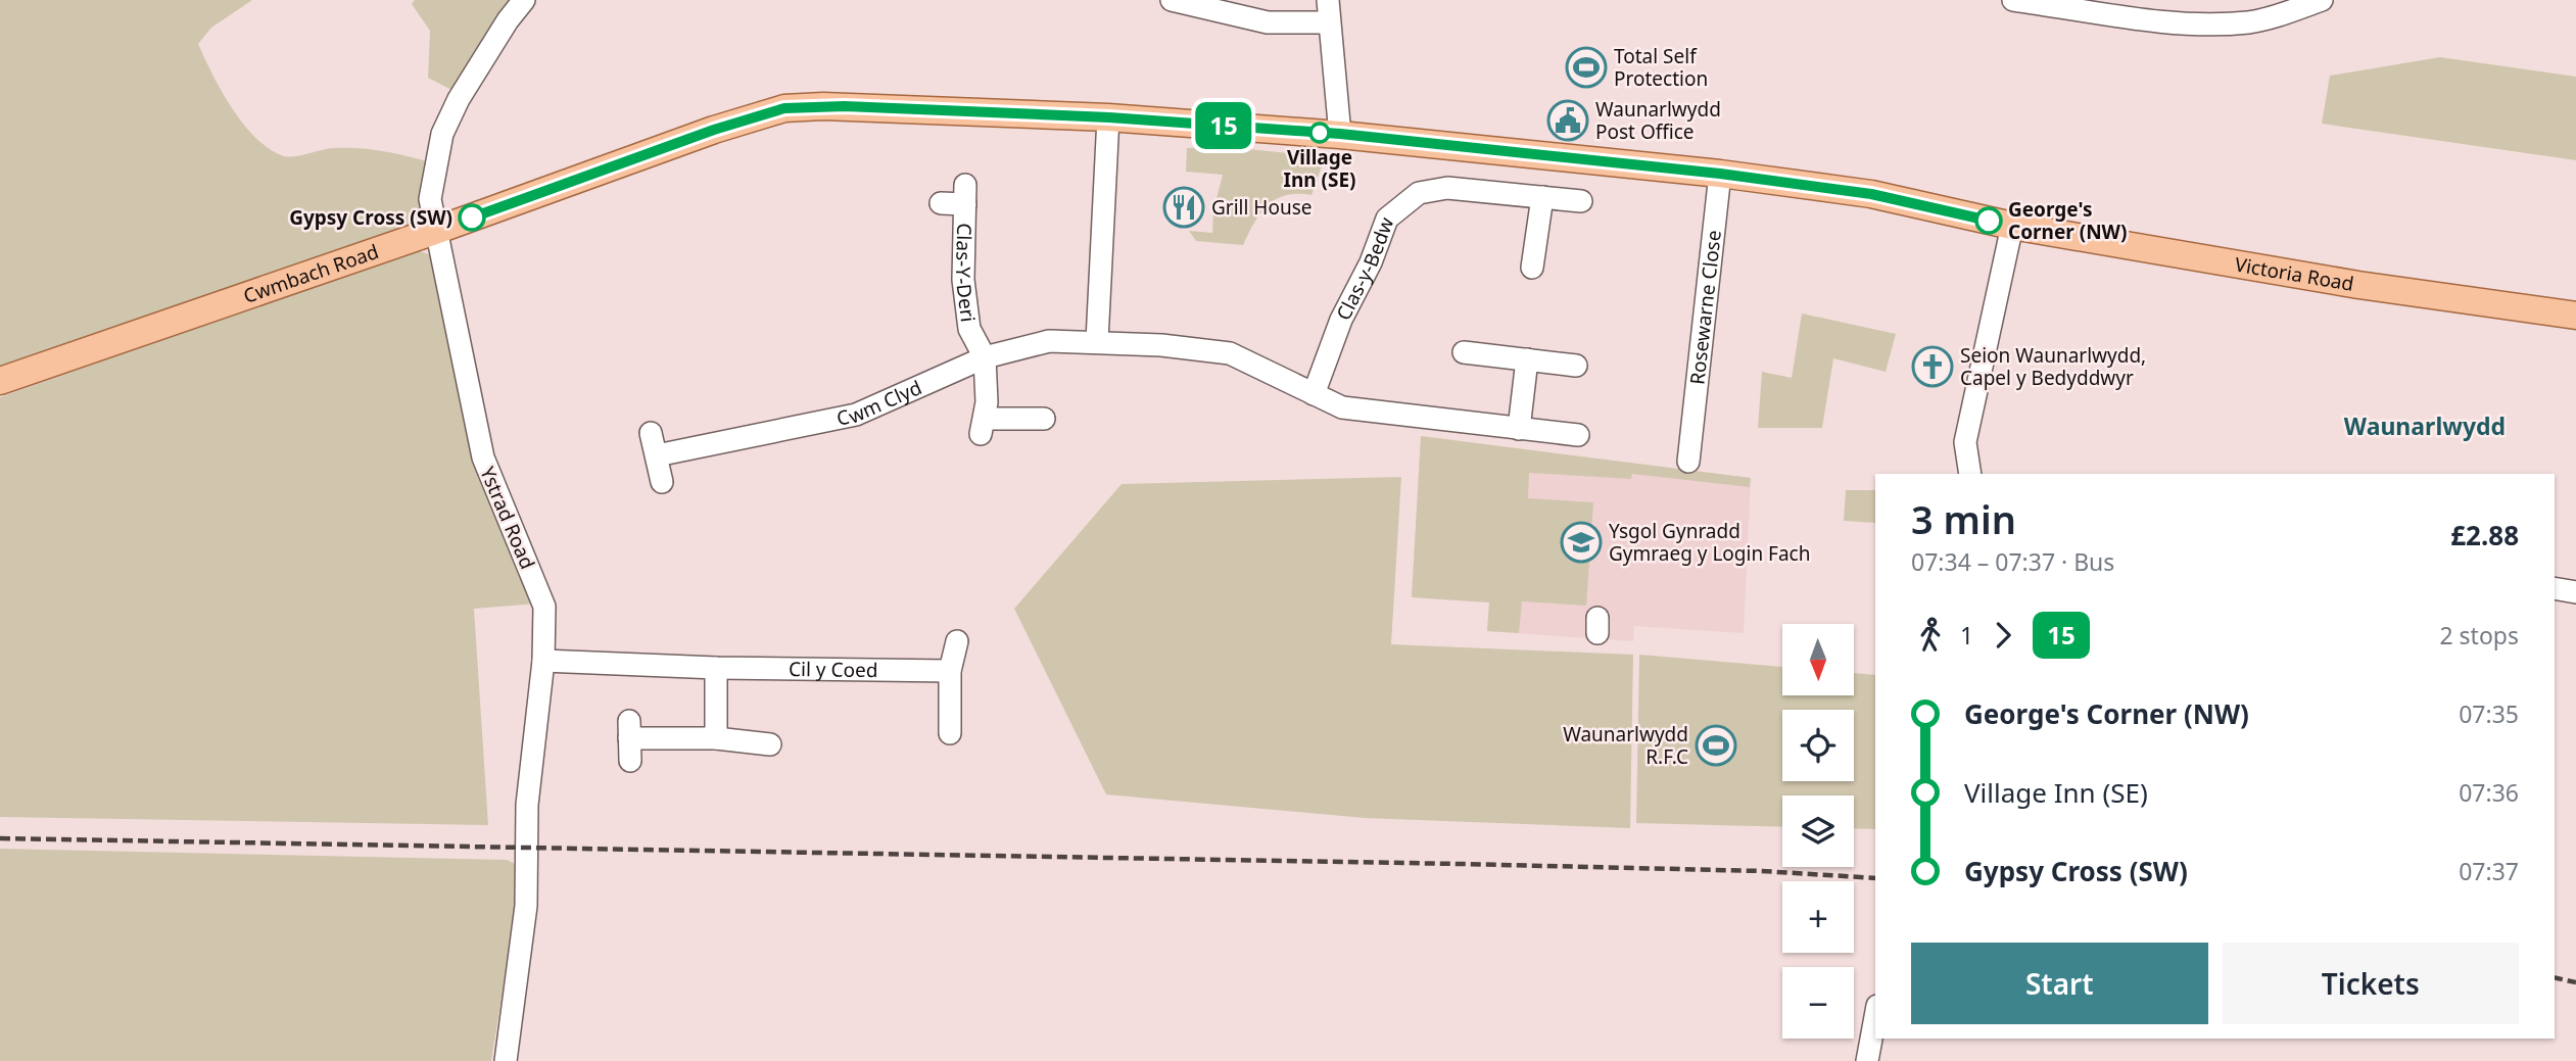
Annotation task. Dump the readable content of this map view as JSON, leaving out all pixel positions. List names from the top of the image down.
{
  "streets": {
    "main road": ["Cwmbach Road", "Victoria Road"],
    "street": [
      "Clas-y-Bedw",
      "Clas-Y-Deri",
      "Rosewarne Close",
      "Cwm Clyd",
      "Ystrad Road",
      "Cil y Coed"
    ]
  },
  "crossings": [
    ["Clas-y-Bedw", "Cwm Clyd"],
    ["Clas-Y-Deri", "Cwm Clyd"],
    ["Cwmbach Road", "Victoria Road"],
    ["Cwmbach Road", "Rosewarne Close"],
    ["Cwmbach Road", "Ystrad Road"],
    ["Victoria Road", "Rosewarne Close"],
    ["Ystrad Road", "Cil y Coed"]
  ],
  "districts": ["Waunarlwydd"],
  "places": {
    "sports": ["Total Self Protection", "Waunarlwydd R.F.C"],
    "public building": ["Waunarlwydd Post Office"],
    "other": ["Village Inn (SE)", "Gypsy Cross (SW)", "George's Corner (NW)"],
    "restaurant": ["Grill House"],
    "church": ["Seion Waunarlwydd, Capel y Bedyddwyr"],
    "school or university": ["Ysgol Gynradd Gymraeg y Login Fach"]
  },
  "lines": ["bus line 15"],
  "north": "bottom",
  "page": {
    "on_map": "15",
    "heading": ["3 min", "07:34 – 07:37 · Bus", "£2.88"],
    "legs": ["1", "15", "2 stops"],
    "map_buttons": ["+", "−"],
    "list": [
      {
        "name": "George's Corner (NW)",
        "value": "07:35"
      },
      {
        "name": "Village Inn (SE)",
        "value": "07:36"
      },
      {
        "name": "Gypsy Cross (SW)",
        "value": "07:37"
      }
    ],
    "buttons": ["Start", "Tickets"]
  }
}
